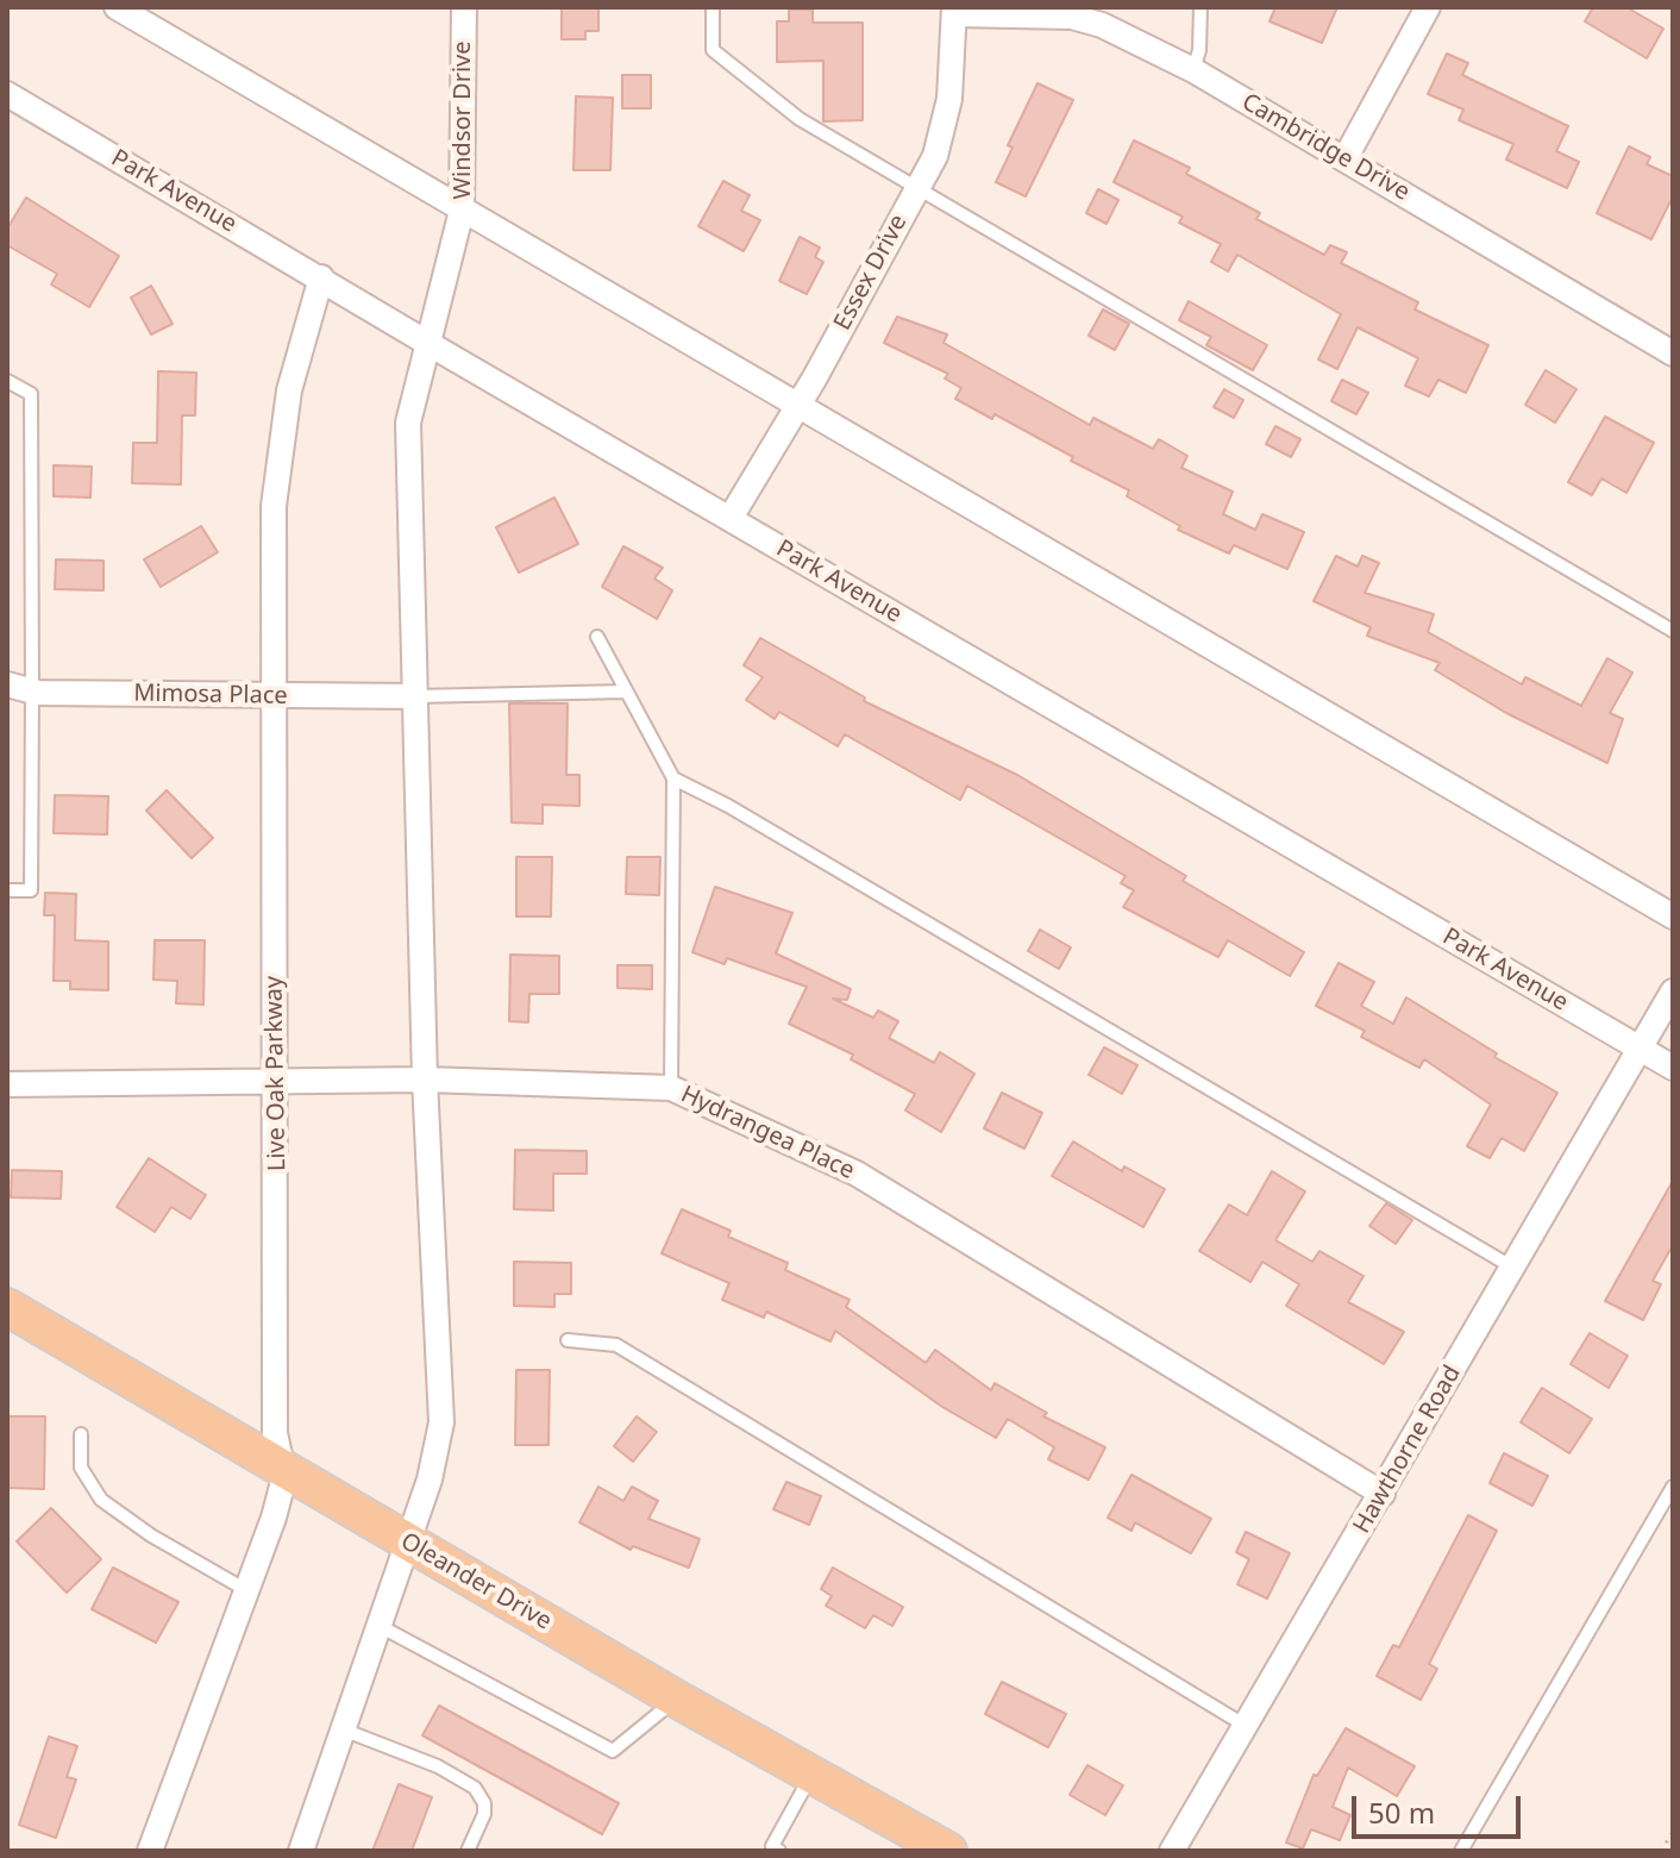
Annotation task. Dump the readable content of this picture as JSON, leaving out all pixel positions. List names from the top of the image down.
{
  "streets": {
    "main road": ["Oleander Drive"],
    "street": [
      "Windsor Drive",
      "Cambridge Drive",
      "Park Avenue",
      "Essex Drive",
      "Mimosa Place",
      "Live Oak Parkway",
      "Hydrangea Place",
      "Hawthorne Road"
    ]
  },
  "crossings": [
    ["Windsor Drive", "Park Avenue"],
    ["Cambridge Drive", "Essex Drive"],
    ["Park Avenue", "Essex Drive"],
    ["Park Avenue", "Live Oak Parkway"],
    ["Park Avenue", "Hawthorne Road"],
    ["Mimosa Place", "Live Oak Parkway"],
    ["Live Oak Parkway", "Hydrangea Place"],
    ["Live Oak Parkway", "Oleander Drive"],
    ["Hydrangea Place", "Hawthorne Road"]
  ],
  "scale_bar": "50 m"
}
